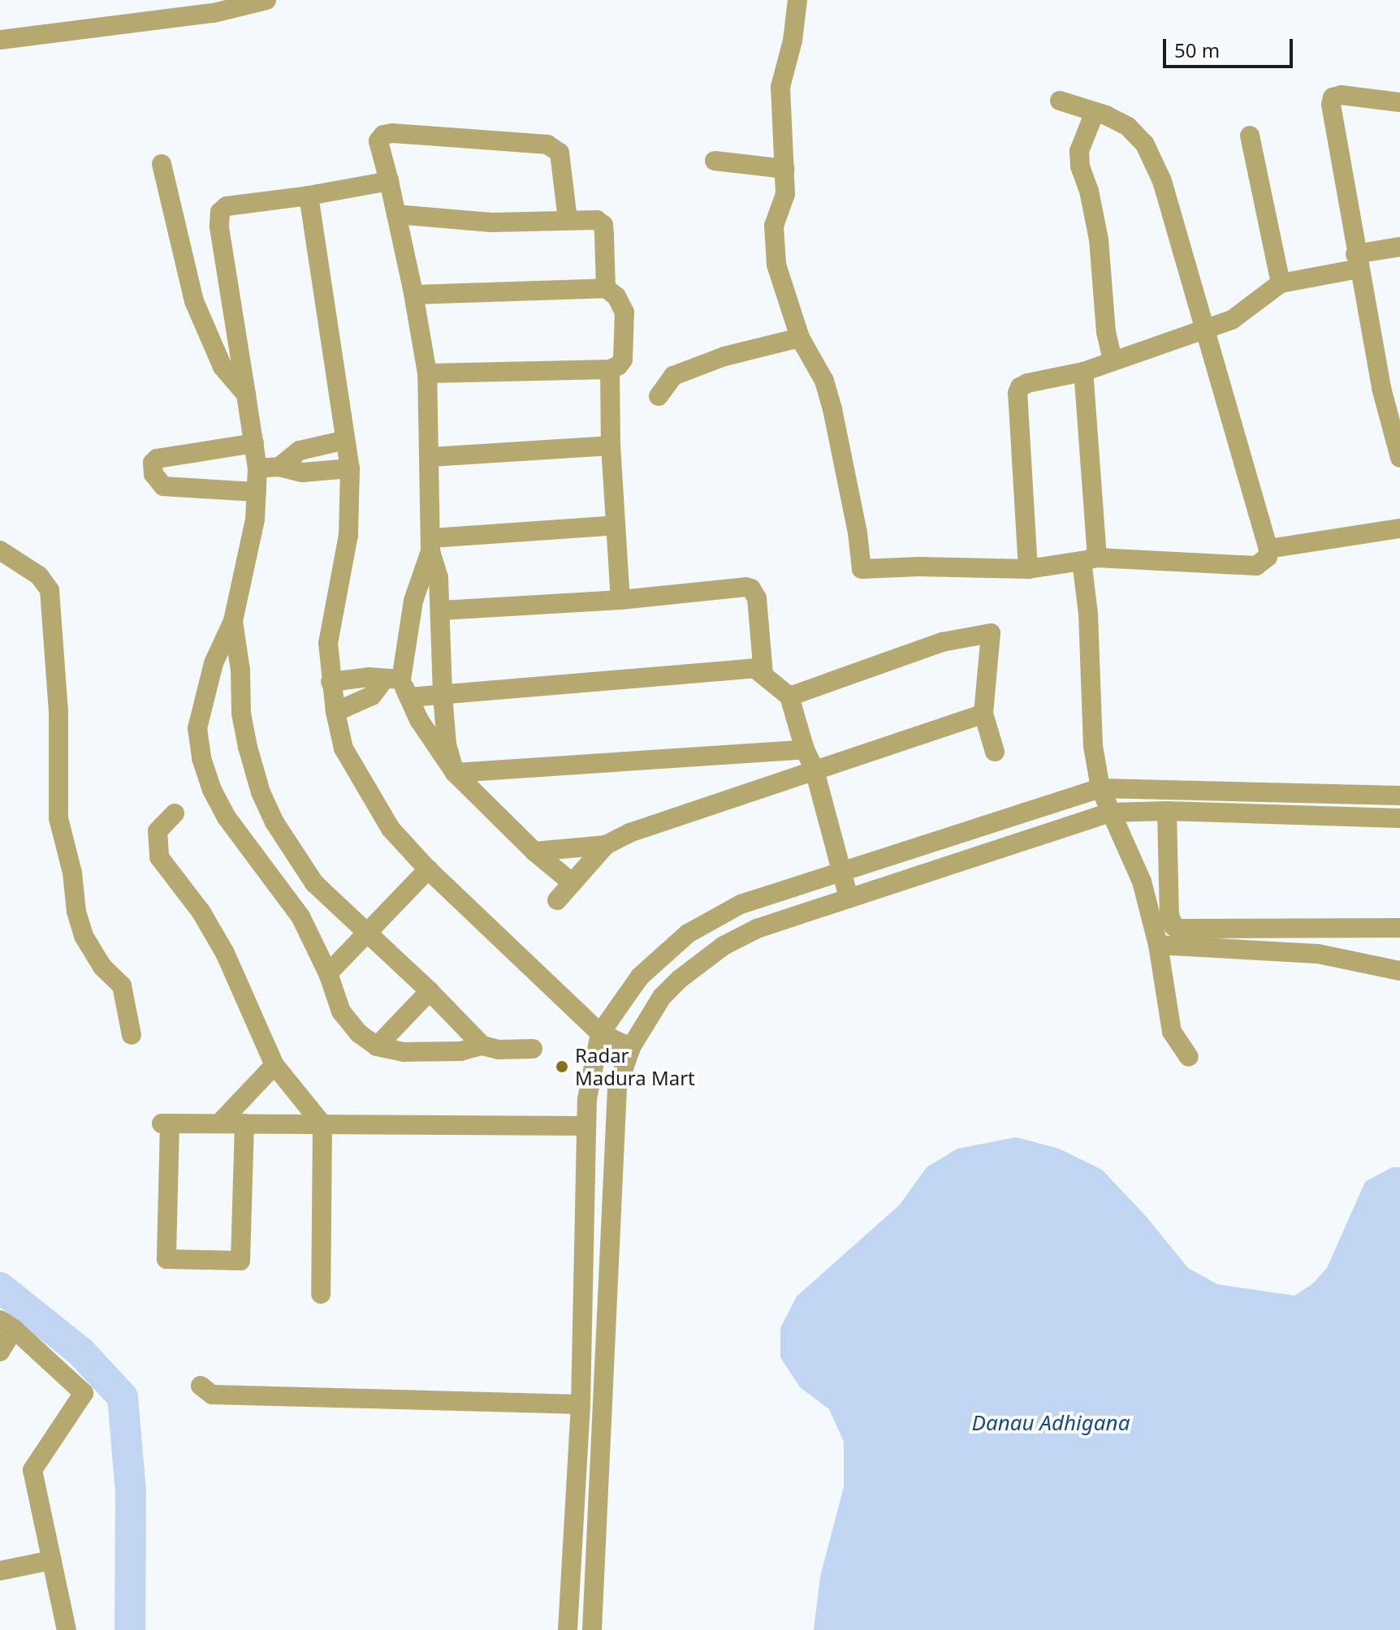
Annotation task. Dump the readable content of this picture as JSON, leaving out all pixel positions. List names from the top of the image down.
{
  "water": ["Danau Adhigana"],
  "places": ["Radar Madura Mart"],
  "scale_bar": "50 m"
}
